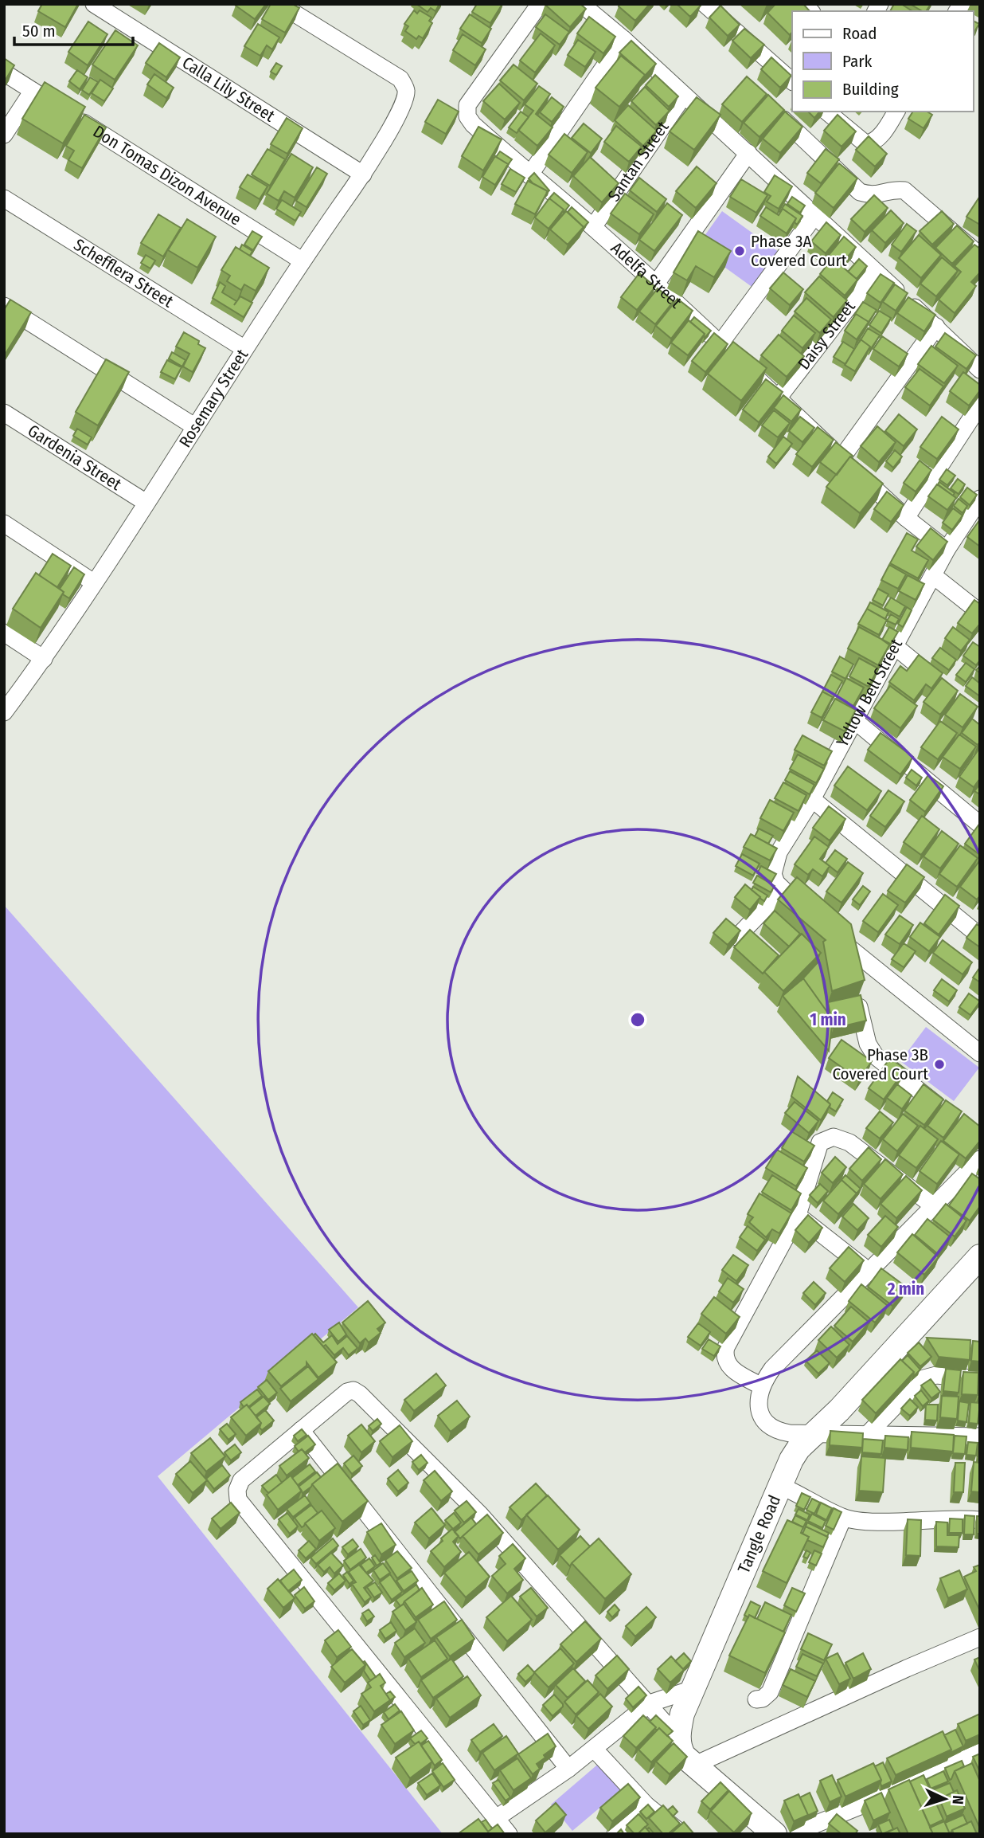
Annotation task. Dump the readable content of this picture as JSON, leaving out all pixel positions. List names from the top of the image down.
{
  "streets": {
    "street": [
      "Calla Lily Street",
      "Santan Street",
      "Don Tomas Dizon Avenue",
      "Schefflera Street",
      "Adelfa Street",
      "Daisy Street",
      "Rosemary Street",
      "Gardenia Street",
      "Yellow Bell Street",
      "Tangle Road"
    ]
  },
  "crossings": [
    ["Calla Lily Street", "Rosemary Street"],
    ["Santan Street", "Adelfa Street"],
    ["Don Tomas Dizon Avenue", "Rosemary Street"],
    ["Schefflera Street", "Rosemary Street"],
    ["Adelfa Street", "Daisy Street"],
    ["Adelfa Street", "Yellow Bell Street"],
    ["Rosemary Street", "Gardenia Street"]
  ],
  "places": ["Phase 3A Covered Court", "Phase 3B Covered Court"],
  "legend": ["Road", "Park", "Building"],
  "scale_bar": "50 m",
  "north": "right",
  "rings": ["1 min", "2 min"]
}
